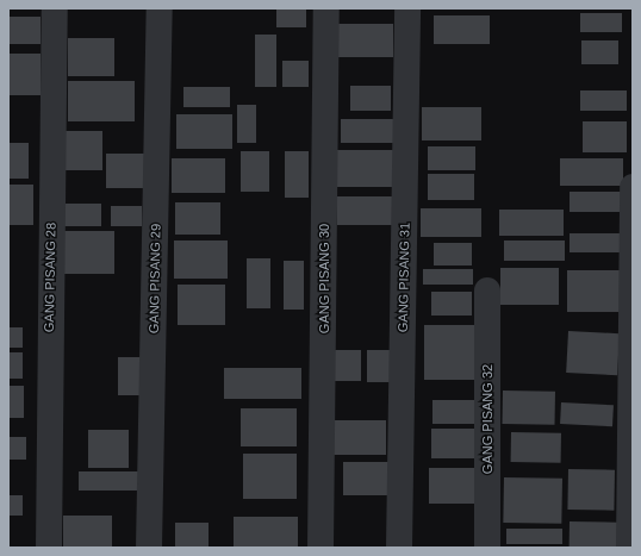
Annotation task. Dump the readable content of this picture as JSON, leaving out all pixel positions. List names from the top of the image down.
{
  "streets": {
    "street": [
      "GANG PISANG 28",
      "GANG PISANG 31",
      "GANG PISANG 29",
      "GANG PISANG 30",
      "GANG PISANG 32"
    ]
  }
}
